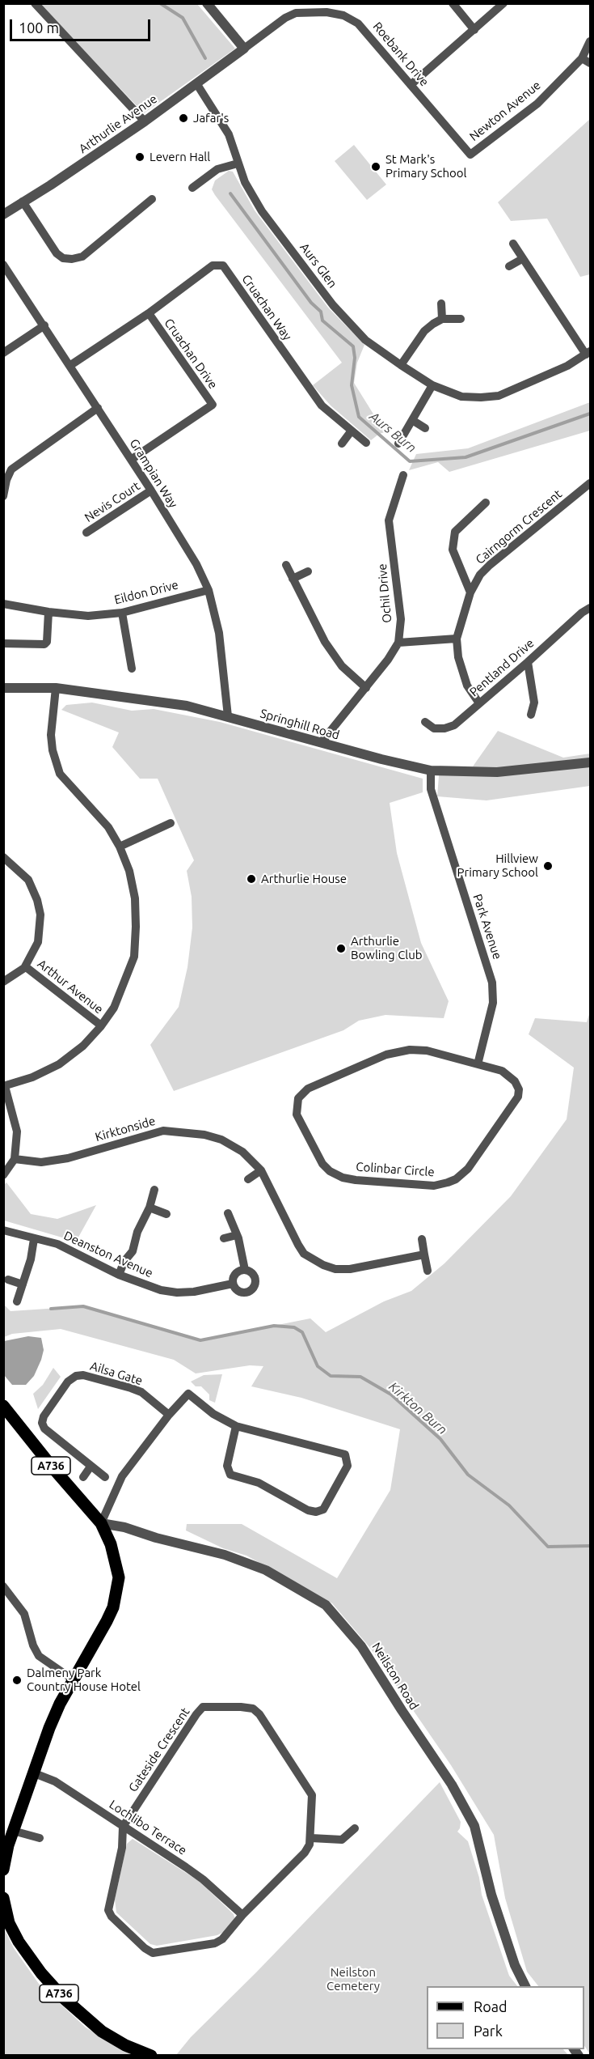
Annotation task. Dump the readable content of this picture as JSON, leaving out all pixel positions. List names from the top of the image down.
{
  "streets": {
    "main road": ["A736"],
    "street": [
      "Roebank Drive",
      "Newton Avenue",
      "Arthurlie Avenue",
      "Aurs Glen",
      "Cruachan Way",
      "Cruachan Drive",
      "Grampian Way",
      "Nevis Court",
      "Cairngorm Crescent",
      "Eildon Drive",
      "Ochil Drive",
      "Pentland Drive",
      "Springhill Road",
      "Park Avenue",
      "Arthur Avenue",
      "Kirktonside",
      "Colinbar Circle",
      "Deanston Avenue",
      "Ailsa Gate",
      "Neilston Road",
      "Gateside Crescent",
      "Lochlibo Terrace"
    ]
  },
  "crossings": [
    ["Roebank Drive", "Newton Avenue"],
    ["Roebank Drive", "Arthurlie Avenue"],
    ["Arthurlie Avenue", "Aurs Glen"],
    ["Cruachan Way", "Cruachan Drive"],
    ["Cruachan Drive", "Grampian Way"],
    ["Grampian Way", "Nevis Court"],
    ["Grampian Way", "Eildon Drive"],
    ["Grampian Way", "Springhill Road"],
    ["Cairngorm Crescent", "Pentland Drive"],
    ["Ochil Drive", "Springhill Road"],
    ["Springhill Road", "Park Avenue"],
    ["Park Avenue", "Colinbar Circle"],
    ["A736", "Neilston Road"],
    ["A736", "Lochlibo Terrace"],
    ["Gateside Crescent", "Lochlibo Terrace"]
  ],
  "water": ["Aurs Burn", "Kirkton Burn"],
  "parks": ["Neilston Cemetery"],
  "places": [
    "Jafar's",
    "Levern Hall",
    "St Mark's Primary School",
    "Hillview Primary School",
    "Arthurlie House",
    "Arthurlie Bowling Club",
    "Dalmeny Park Country House Hotel"
  ],
  "legend": ["Road", "Park"],
  "scale_bar": "100 m"
}
